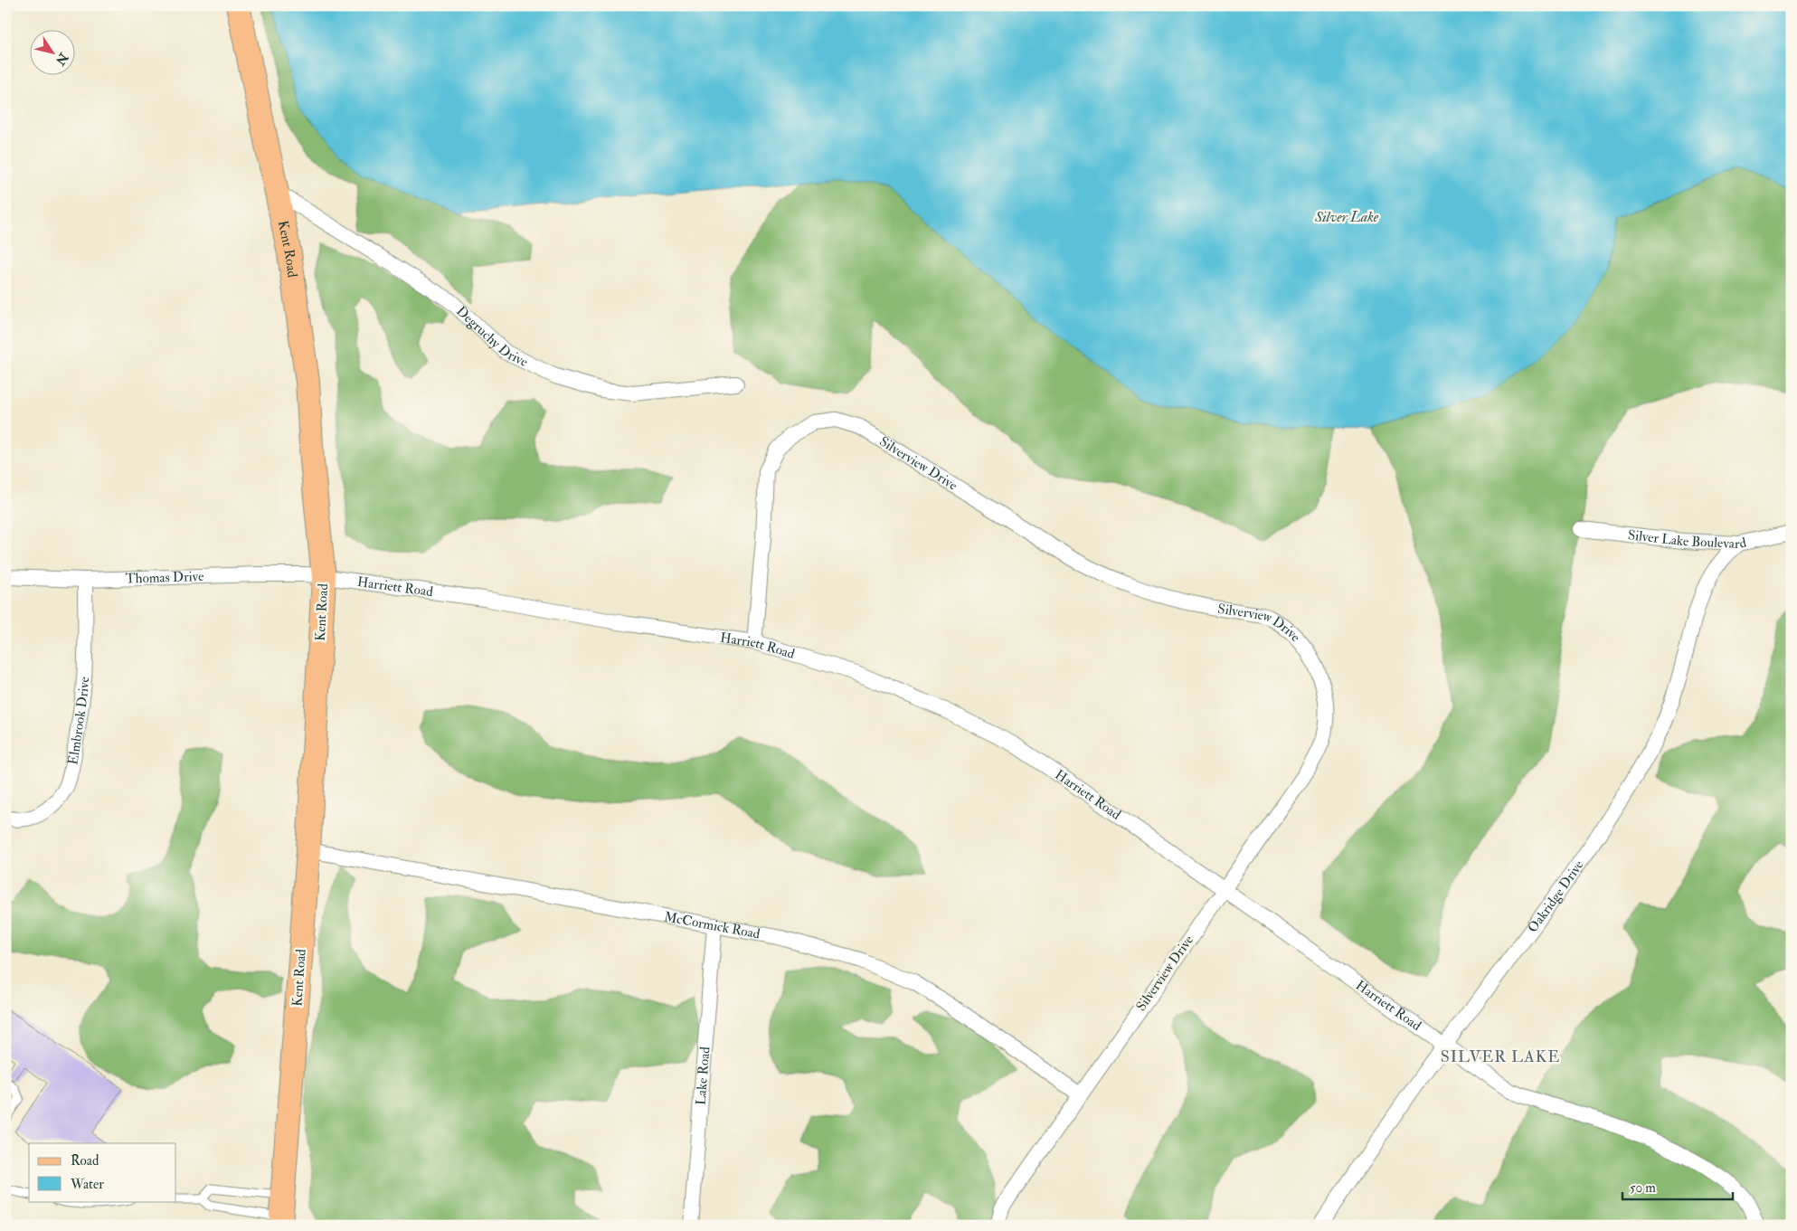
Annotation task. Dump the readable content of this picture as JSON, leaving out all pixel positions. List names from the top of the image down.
{
  "streets": {
    "main road": ["Kent Road"],
    "street": [
      "Degruchy Drive",
      "Silverview Drive",
      "Silver Lake Boulevard",
      "Thomas Drive",
      "Harriett Road",
      "Elmbrook Drive",
      "Oakridge Drive",
      "McCormick Road",
      "Lake Road"
    ]
  },
  "crossings": [
    ["Kent Road", "Degruchy Drive"],
    ["Kent Road", "Thomas Drive"],
    ["Kent Road", "Harriett Road"],
    ["Kent Road", "McCormick Road"],
    ["Silverview Drive", "Harriett Road"],
    ["Silverview Drive", "McCormick Road"],
    ["Silver Lake Boulevard", "Oakridge Drive"],
    ["Thomas Drive", "Harriett Road"],
    ["Thomas Drive", "Elmbrook Drive"],
    ["Harriett Road", "Oakridge Drive"],
    ["McCormick Road", "Lake Road"]
  ],
  "districts": ["SILVER LAKE"],
  "water": ["Silver Lake"],
  "legend": ["Road", "Water"],
  "scale_bar": "50 m",
  "north": "bottom right"
}
